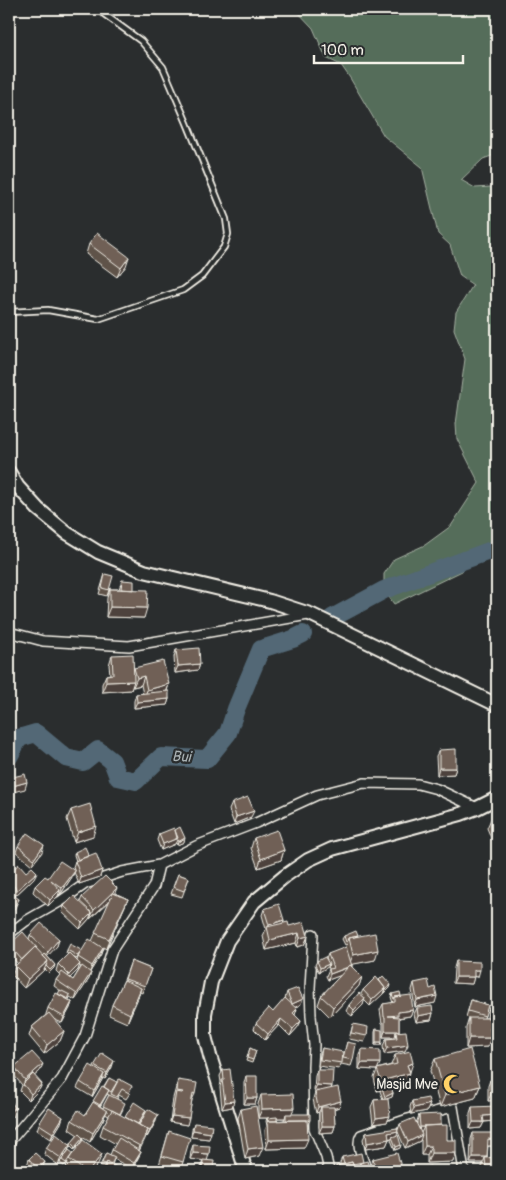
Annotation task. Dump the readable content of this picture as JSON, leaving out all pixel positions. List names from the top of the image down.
{
  "water": ["Bui"],
  "places": {
    "mosque": ["Masjid Mve"]
  },
  "scale_bar": "100 m"
}
